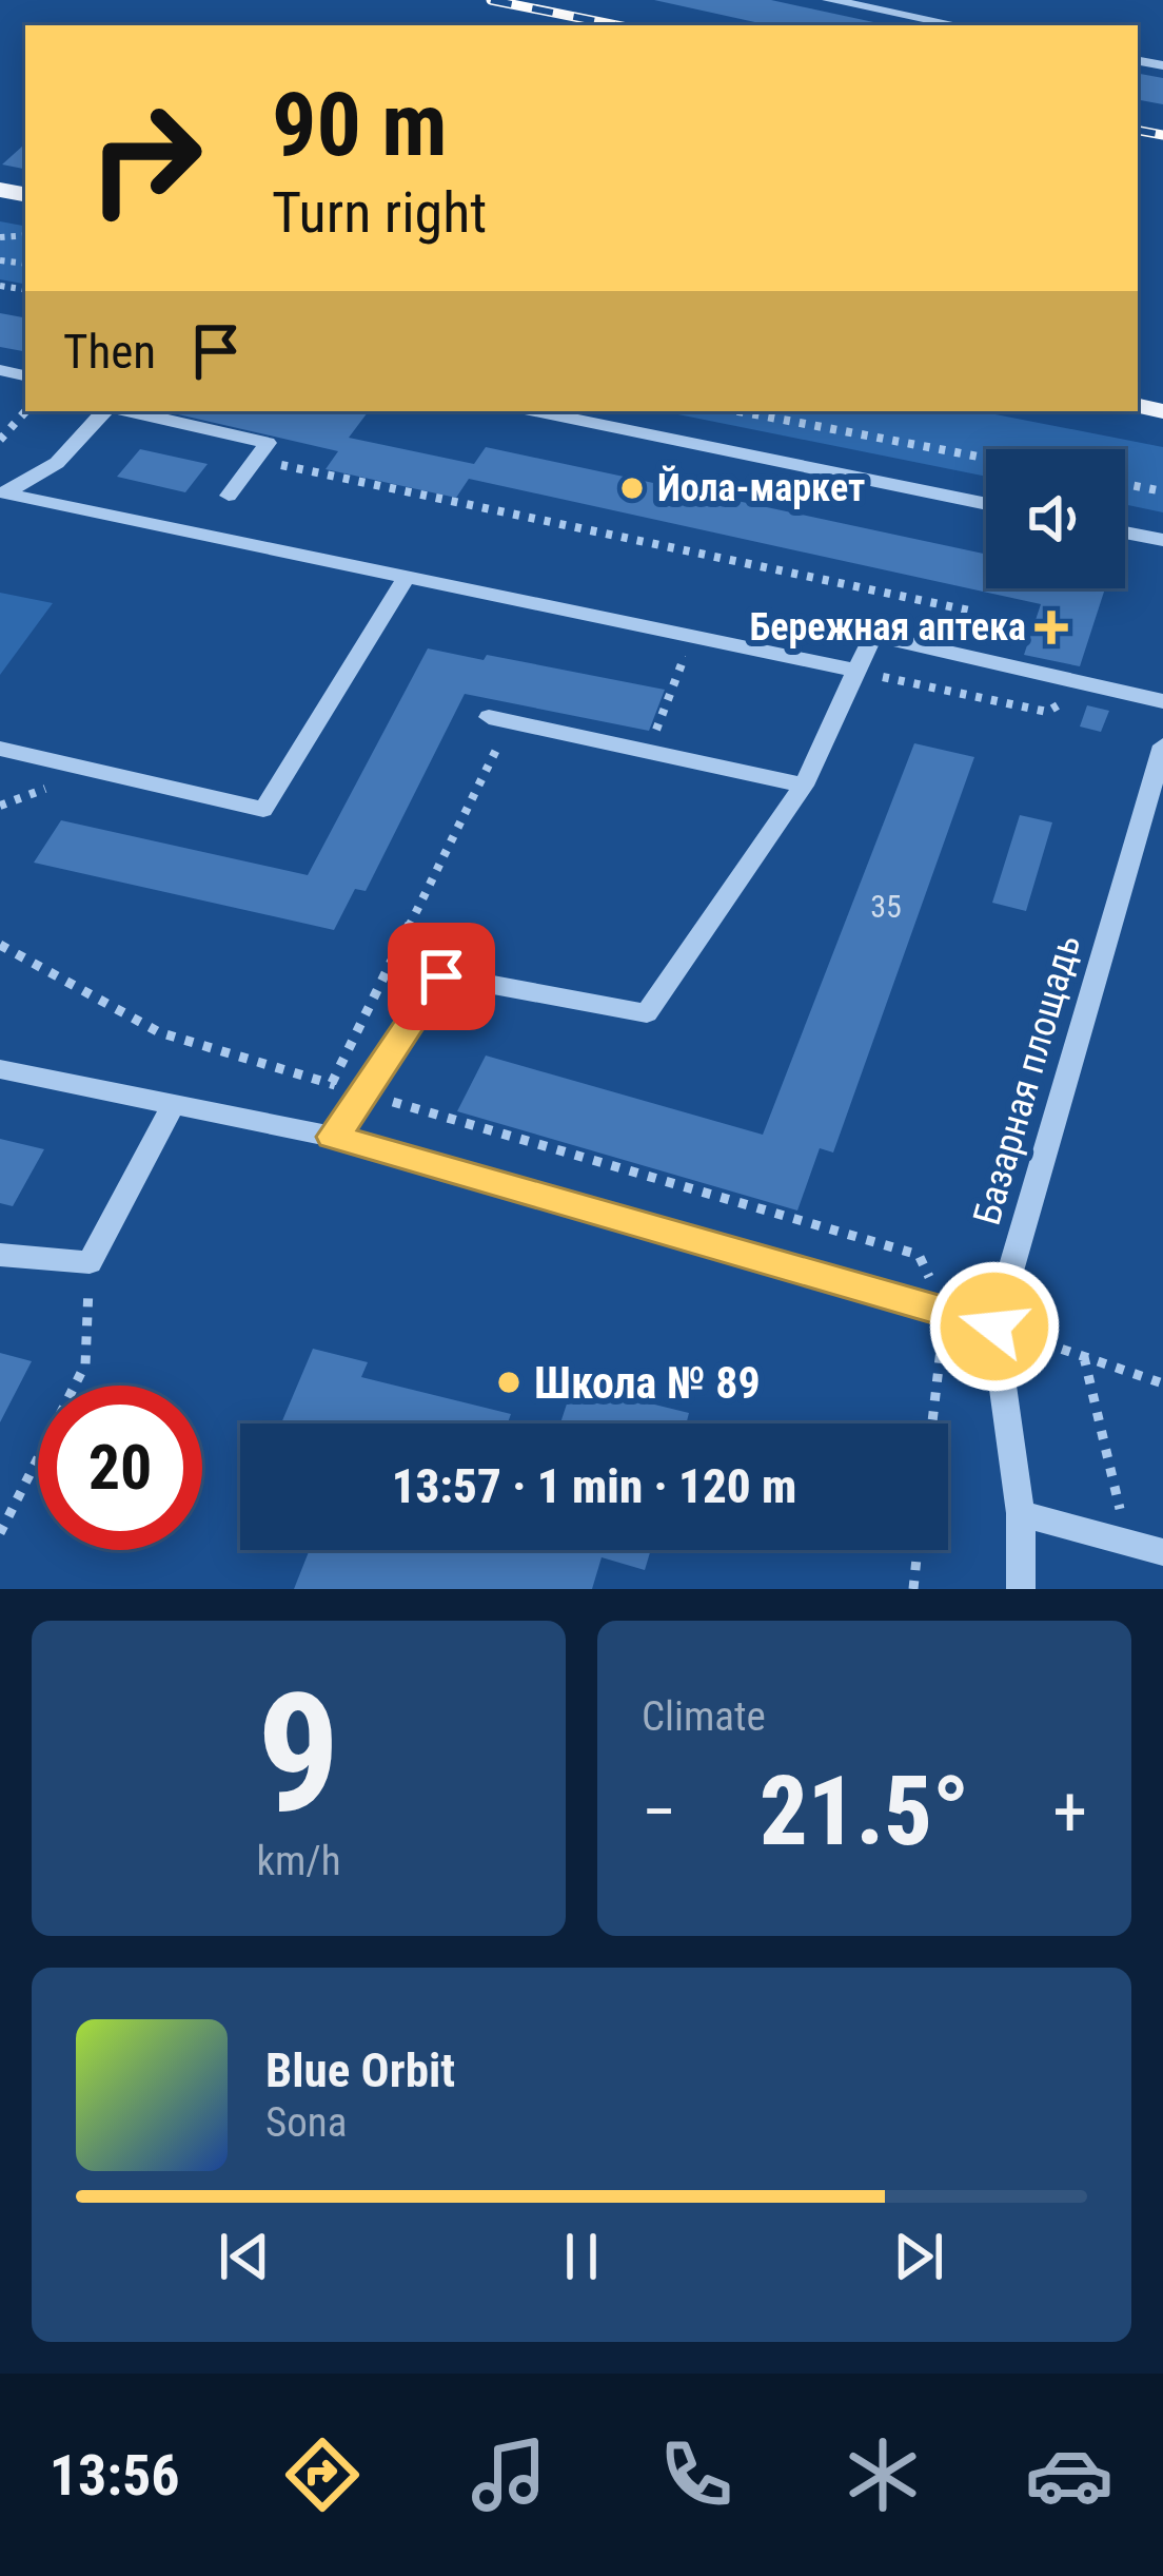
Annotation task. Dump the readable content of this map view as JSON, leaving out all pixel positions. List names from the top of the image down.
{
  "streets": {
    "street": ["Базарная площадь"]
  },
  "places": {
    "other": ["Йола-маркет", "Школа № 89"],
    "health": ["Бережная аптека"]
  },
  "house_numbers": ["35"],
  "page": {
    "turn": ["90 m", "Turn right"],
    "then": "Then",
    "limit": "20",
    "trip": "13:57 · 1 min · 120 m",
    "tile": [
      ["9", "km/h"],
      "Climate"
    ],
    "heat": ["−", "21.5°", "+"],
    "song": ["Blue Orbit", "Sona"],
    "tabs": "13:56"
  }
}
